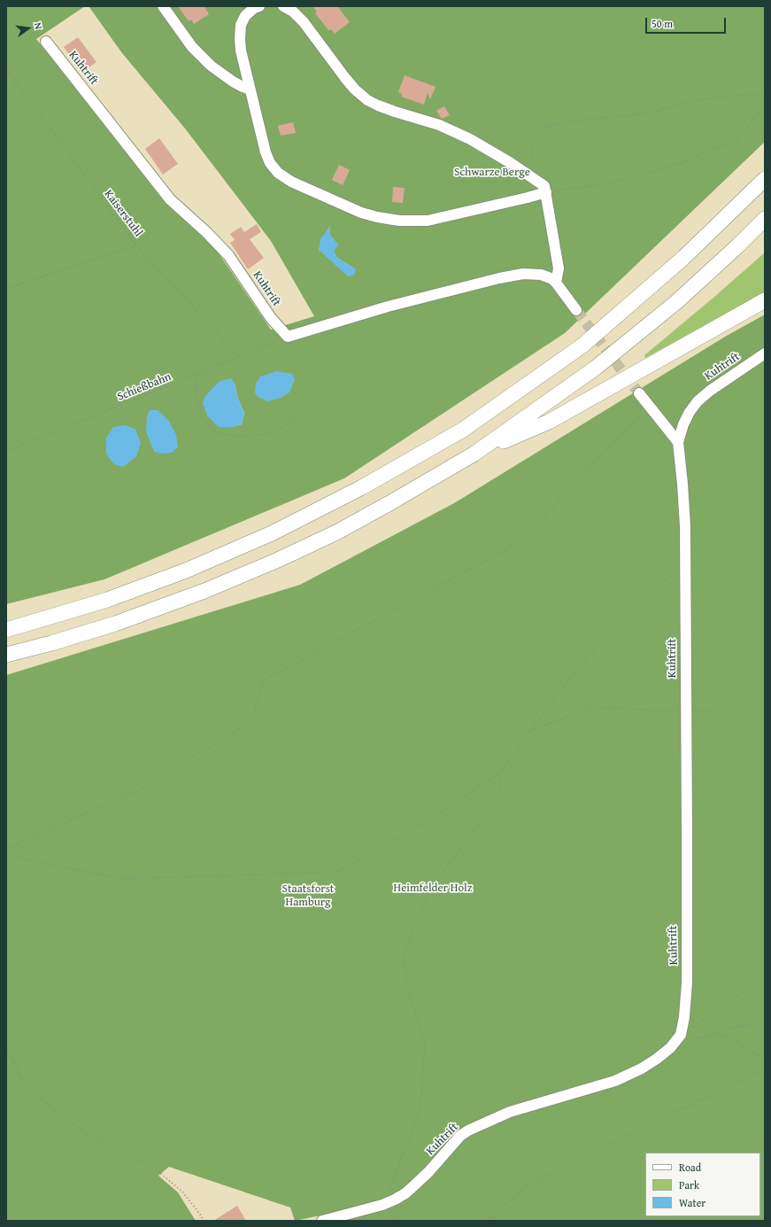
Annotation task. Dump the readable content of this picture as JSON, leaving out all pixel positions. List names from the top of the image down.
{
  "streets": {
    "street": ["Kuhtrift"],
    "path": ["Kaiserstuhl", "Schießbahn"]
  },
  "crossings": [
    ["Kuhtrift", "Schießbahn"],
    ["Kaiserstuhl", "Schießbahn"]
  ],
  "parks": ["Schwarze Berge", "Heimfelder Holz", "Staatsforst Hamburg"],
  "legend": ["Road", "Park", "Water"],
  "scale_bar": "50 m",
  "north": "right"
}
